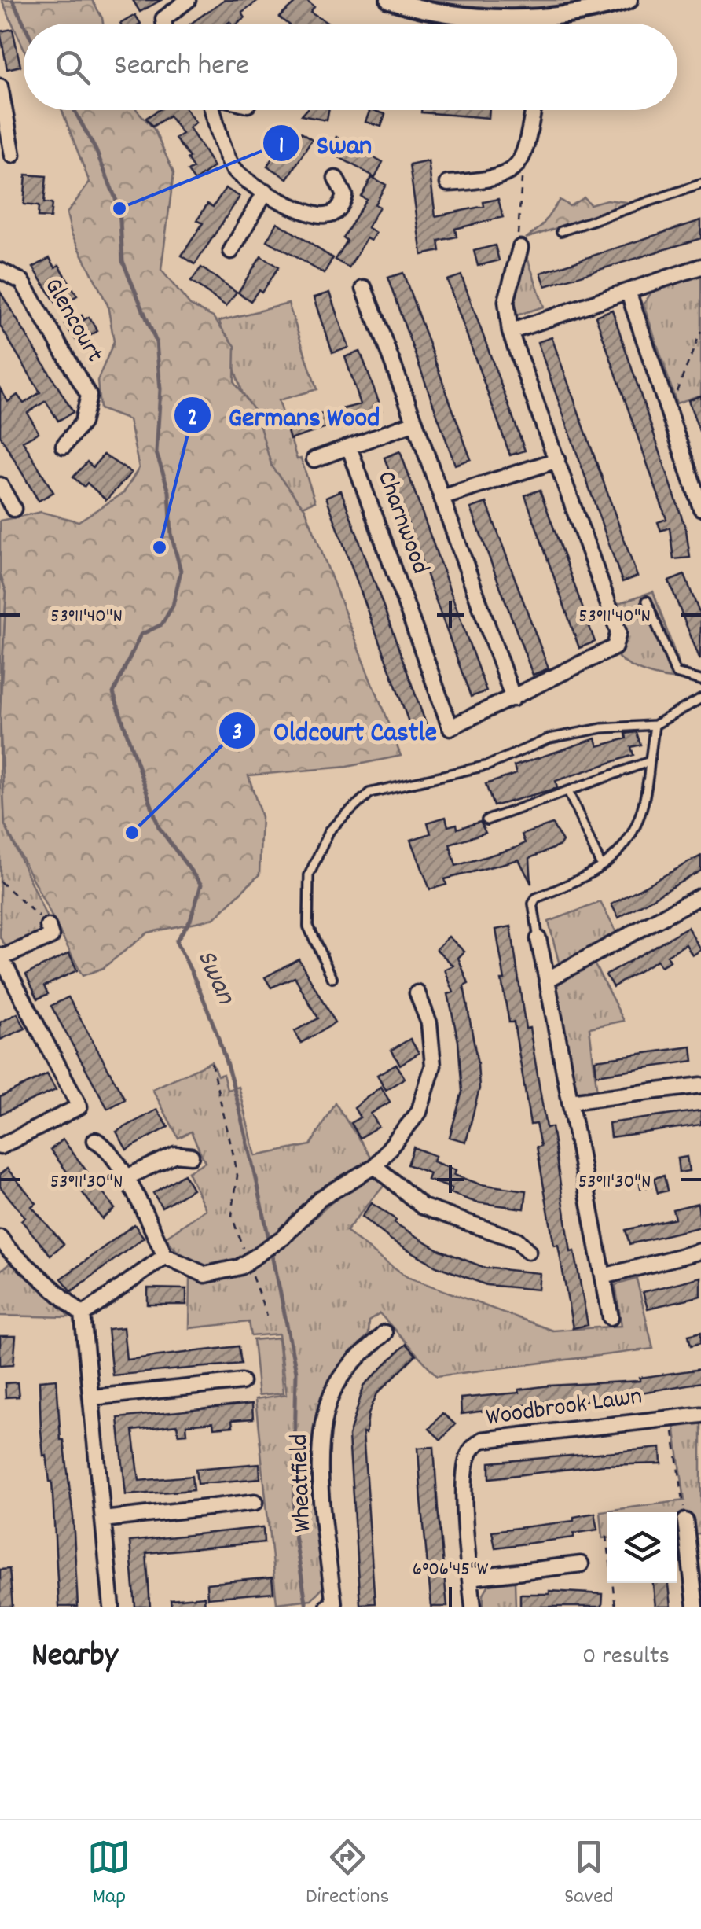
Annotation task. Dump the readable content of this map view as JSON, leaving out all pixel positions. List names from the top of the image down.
{
  "streets": {
    "street": [
      "Glencourt",
      "Charnwood",
      "Woodbrook Lawn",
      "Wheatfield"
    ]
  },
  "water": ["Swan"],
  "places": ["Swan", "Germans Wood", "Oldcourt Castle"],
  "page": {
    "search": "Search here",
    "heading": ["Nearby", "0 results"],
    "nav": ["Map", "Directions", "Saved"]
  },
  "coordinates": ["53°11'40\"N", "53°11'30\"N", "6°06'45\"W"]
}
